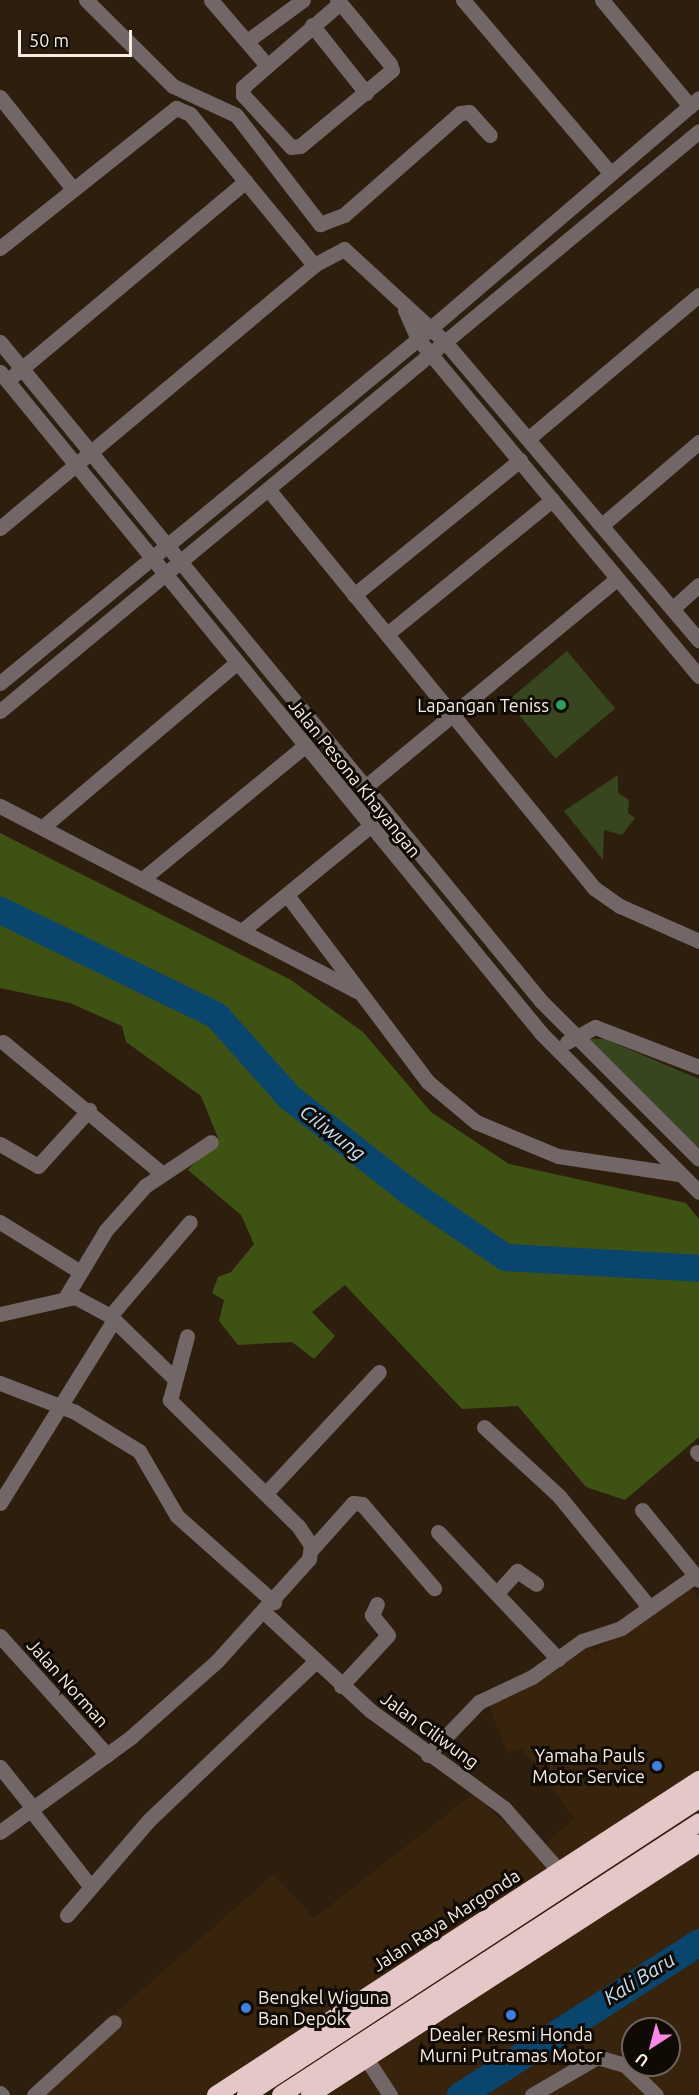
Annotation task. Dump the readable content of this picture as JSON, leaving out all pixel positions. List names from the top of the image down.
{
  "streets": {
    "highway": ["Jalan Raya Margonda"],
    "street": ["Jalan Pesona Khayangan", "Jalan Norman", "Jalan Ciliwung"]
  },
  "crossings": [
    ["Jalan Ciliwung", "Jalan Raya Margonda"]
  ],
  "water": ["Ciliwung", "Kali Baru"],
  "places": [
    "Lapangan Teniss",
    "Yamaha Pauls Motor Service",
    "Bengkel Wiguna Ban Depok",
    "Dealer Resmi Honda Murni Putramas Motor"
  ],
  "scale_bar": "50 m",
  "north": "bottom left"
}
